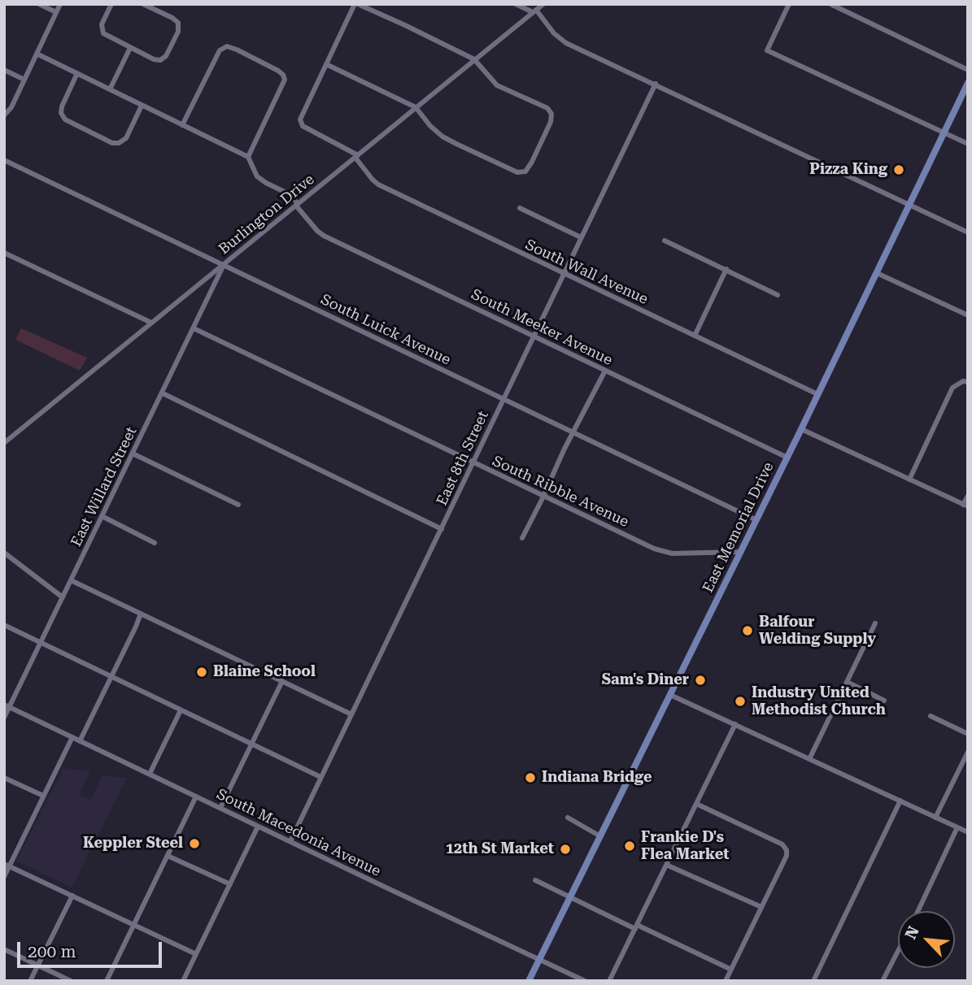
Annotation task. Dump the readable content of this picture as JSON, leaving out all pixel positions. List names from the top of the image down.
{
  "streets": {
    "main road": ["East Memorial Drive"],
    "street": [
      "Burlington Drive",
      "South Wall Avenue",
      "South Meeker Avenue",
      "South Luick Avenue",
      "East 8th Street",
      "East Willard Street",
      "South Ribble Avenue",
      "South Macedonia Avenue"
    ]
  },
  "crossings": [
    ["Burlington Drive", "South Wall Avenue"],
    ["Burlington Drive", "South Meeker Avenue"],
    ["Burlington Drive", "South Luick Avenue"],
    ["Burlington Drive", "East Willard Street"],
    ["South Wall Avenue", "East 8th Street"],
    ["South Wall Avenue", "East Memorial Drive"],
    ["South Meeker Avenue", "East 8th Street"],
    ["South Meeker Avenue", "East Memorial Drive"],
    ["South Luick Avenue", "East 8th Street"],
    ["South Luick Avenue", "East Willard Street"],
    ["South Luick Avenue", "East Memorial Drive"],
    ["East 8th Street", "South Ribble Avenue"],
    ["East 8th Street", "South Macedonia Avenue"],
    ["East Willard Street", "South Ribble Avenue"],
    ["East Willard Street", "South Macedonia Avenue"],
    ["South Ribble Avenue", "East Memorial Drive"],
    ["East Memorial Drive", "South Macedonia Avenue"]
  ],
  "places": [
    "Pizza King",
    "Balfour Welding Supply",
    "Blaine School",
    "Sam's Diner",
    "Industry United Methodist Church",
    "Indiana Bridge",
    "Keppler Steel",
    "Frankie D's Flea Market",
    "12th St Market"
  ],
  "scale_bar": "200 m",
  "north": "top left"
}
